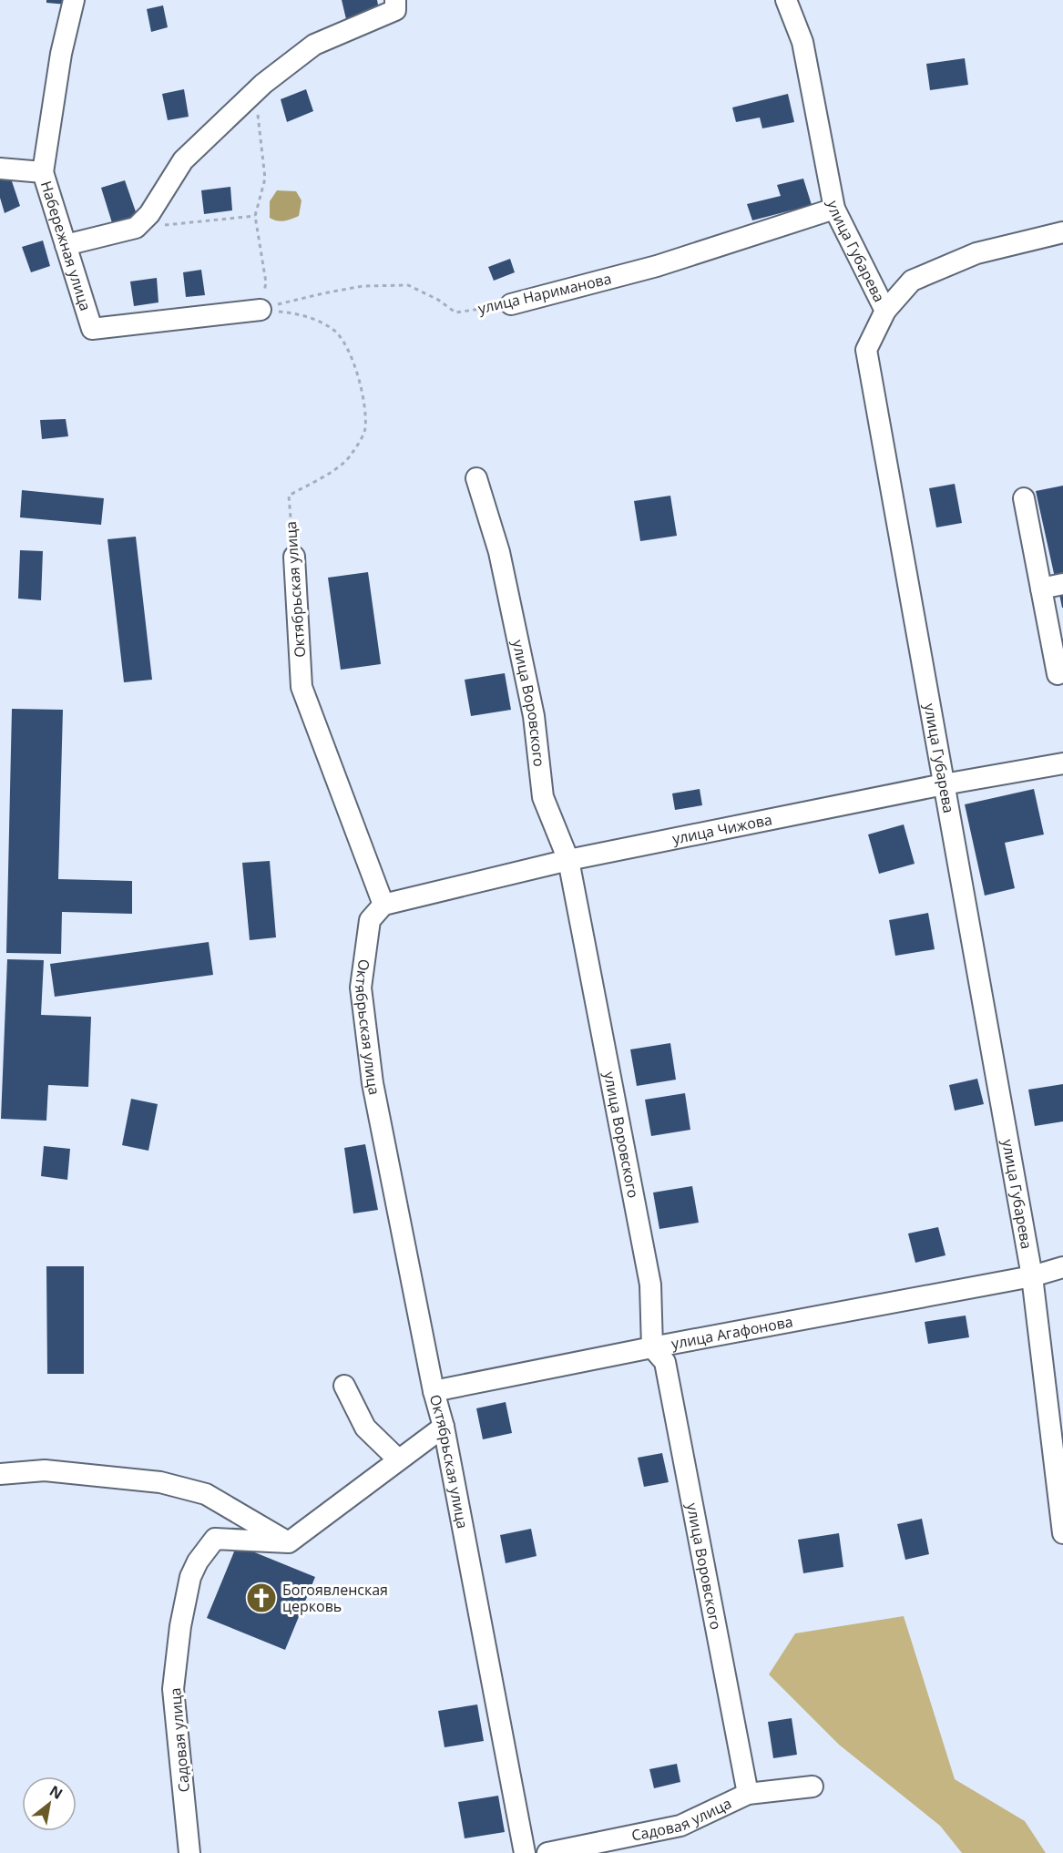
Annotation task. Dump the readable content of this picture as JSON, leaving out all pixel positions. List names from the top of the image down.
{
  "streets": {
    "street": [
      "Набережная улица",
      "улица Губарева",
      "улица Нариманова",
      "Октябрьская улица",
      "улица Воровского",
      "улица Чижова",
      "улица Агафонова",
      "Садовая улица"
    ]
  },
  "crossings": [
    ["Набережная улица", "улица Нариманова"],
    ["Набережная улица", "Октябрьская улица"],
    ["улица Губарева", "улица Нариманова"],
    ["улица Губарева", "улица Чижова"],
    ["улица Губарева", "улица Агафонова"],
    ["улица Нариманова", "Октябрьская улица"],
    ["Октябрьская улица", "улица Чижова"],
    ["Октябрьская улица", "улица Агафонова"],
    ["улица Воровского", "улица Чижова"],
    ["улица Воровского", "улица Агафонова"],
    ["улица Воровского", "Садовая улица"]
  ],
  "places": {
    "church": ["Богоявленская церковь"]
  },
  "north": "top right"
}
